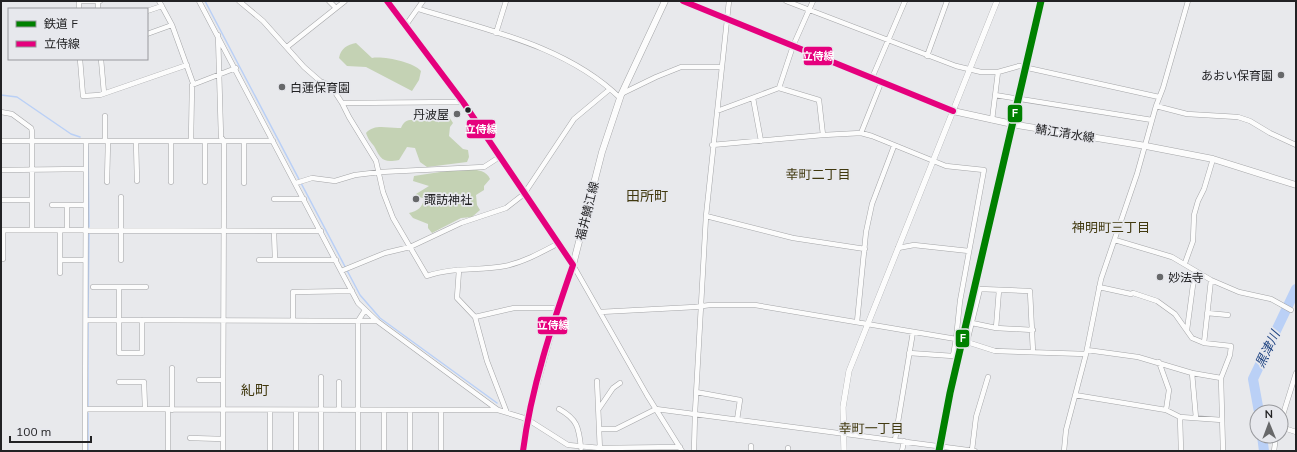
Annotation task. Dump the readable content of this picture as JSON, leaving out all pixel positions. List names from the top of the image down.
{
  "streets": {
    "main road": ["鯖江清水線", "福井鯖江線"]
  },
  "districts": [
    "幸町二丁目",
    "田所町",
    "神明町三丁目",
    "糺町",
    "幸町一丁目"
  ],
  "water": ["黒津川"],
  "places": [
    "あおい保育園",
    "白蓮保育園",
    "丹波屋",
    "諏訪神社",
    "妙法寺"
  ],
  "lines": ["rail line F", "transit line 立侍線"],
  "legend": ["鉄道 F", "立侍線"],
  "scale_bar": "100 m",
  "north": "top"
}
